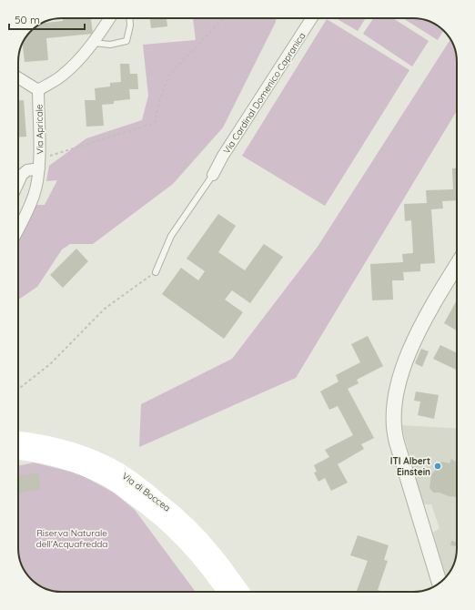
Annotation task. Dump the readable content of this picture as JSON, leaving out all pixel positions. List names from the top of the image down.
{
  "streets": {
    "main road": ["Via di Boccea"],
    "street": ["Via Cardinal Domenico Capranica", "Via Apricale"]
  },
  "parks": ["Riserva Naturale dell'Acquafredda"],
  "places": ["ITI Albert Einstein"],
  "scale_bar": "50 m"
}
